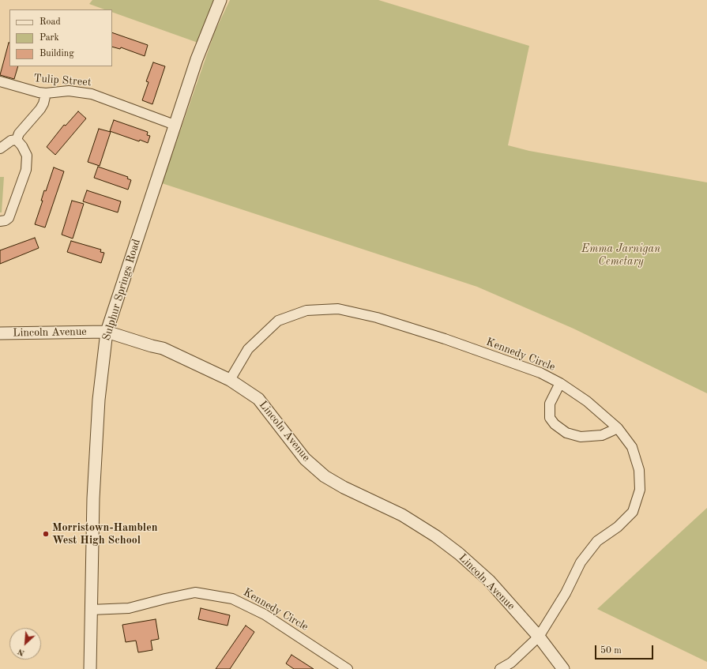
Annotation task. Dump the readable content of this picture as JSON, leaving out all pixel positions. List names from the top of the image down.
{
  "streets": {
    "street": [
      "Tulip Street",
      "Sulphur Springs Road",
      "Lincoln Avenue",
      "Kennedy Circle"
    ]
  },
  "crossings": [
    ["Tulip Street", "Sulphur Springs Road"],
    ["Sulphur Springs Road", "Lincoln Avenue"],
    ["Sulphur Springs Road", "Kennedy Circle"],
    ["Lincoln Avenue", "Kennedy Circle"]
  ],
  "parks": ["Emma Jarnigan Cemetary"],
  "places": ["Morristown-Hamblen West High School"],
  "legend": ["Road", "Park", "Building"],
  "scale_bar": "50 m",
  "north": "bottom left"
}
